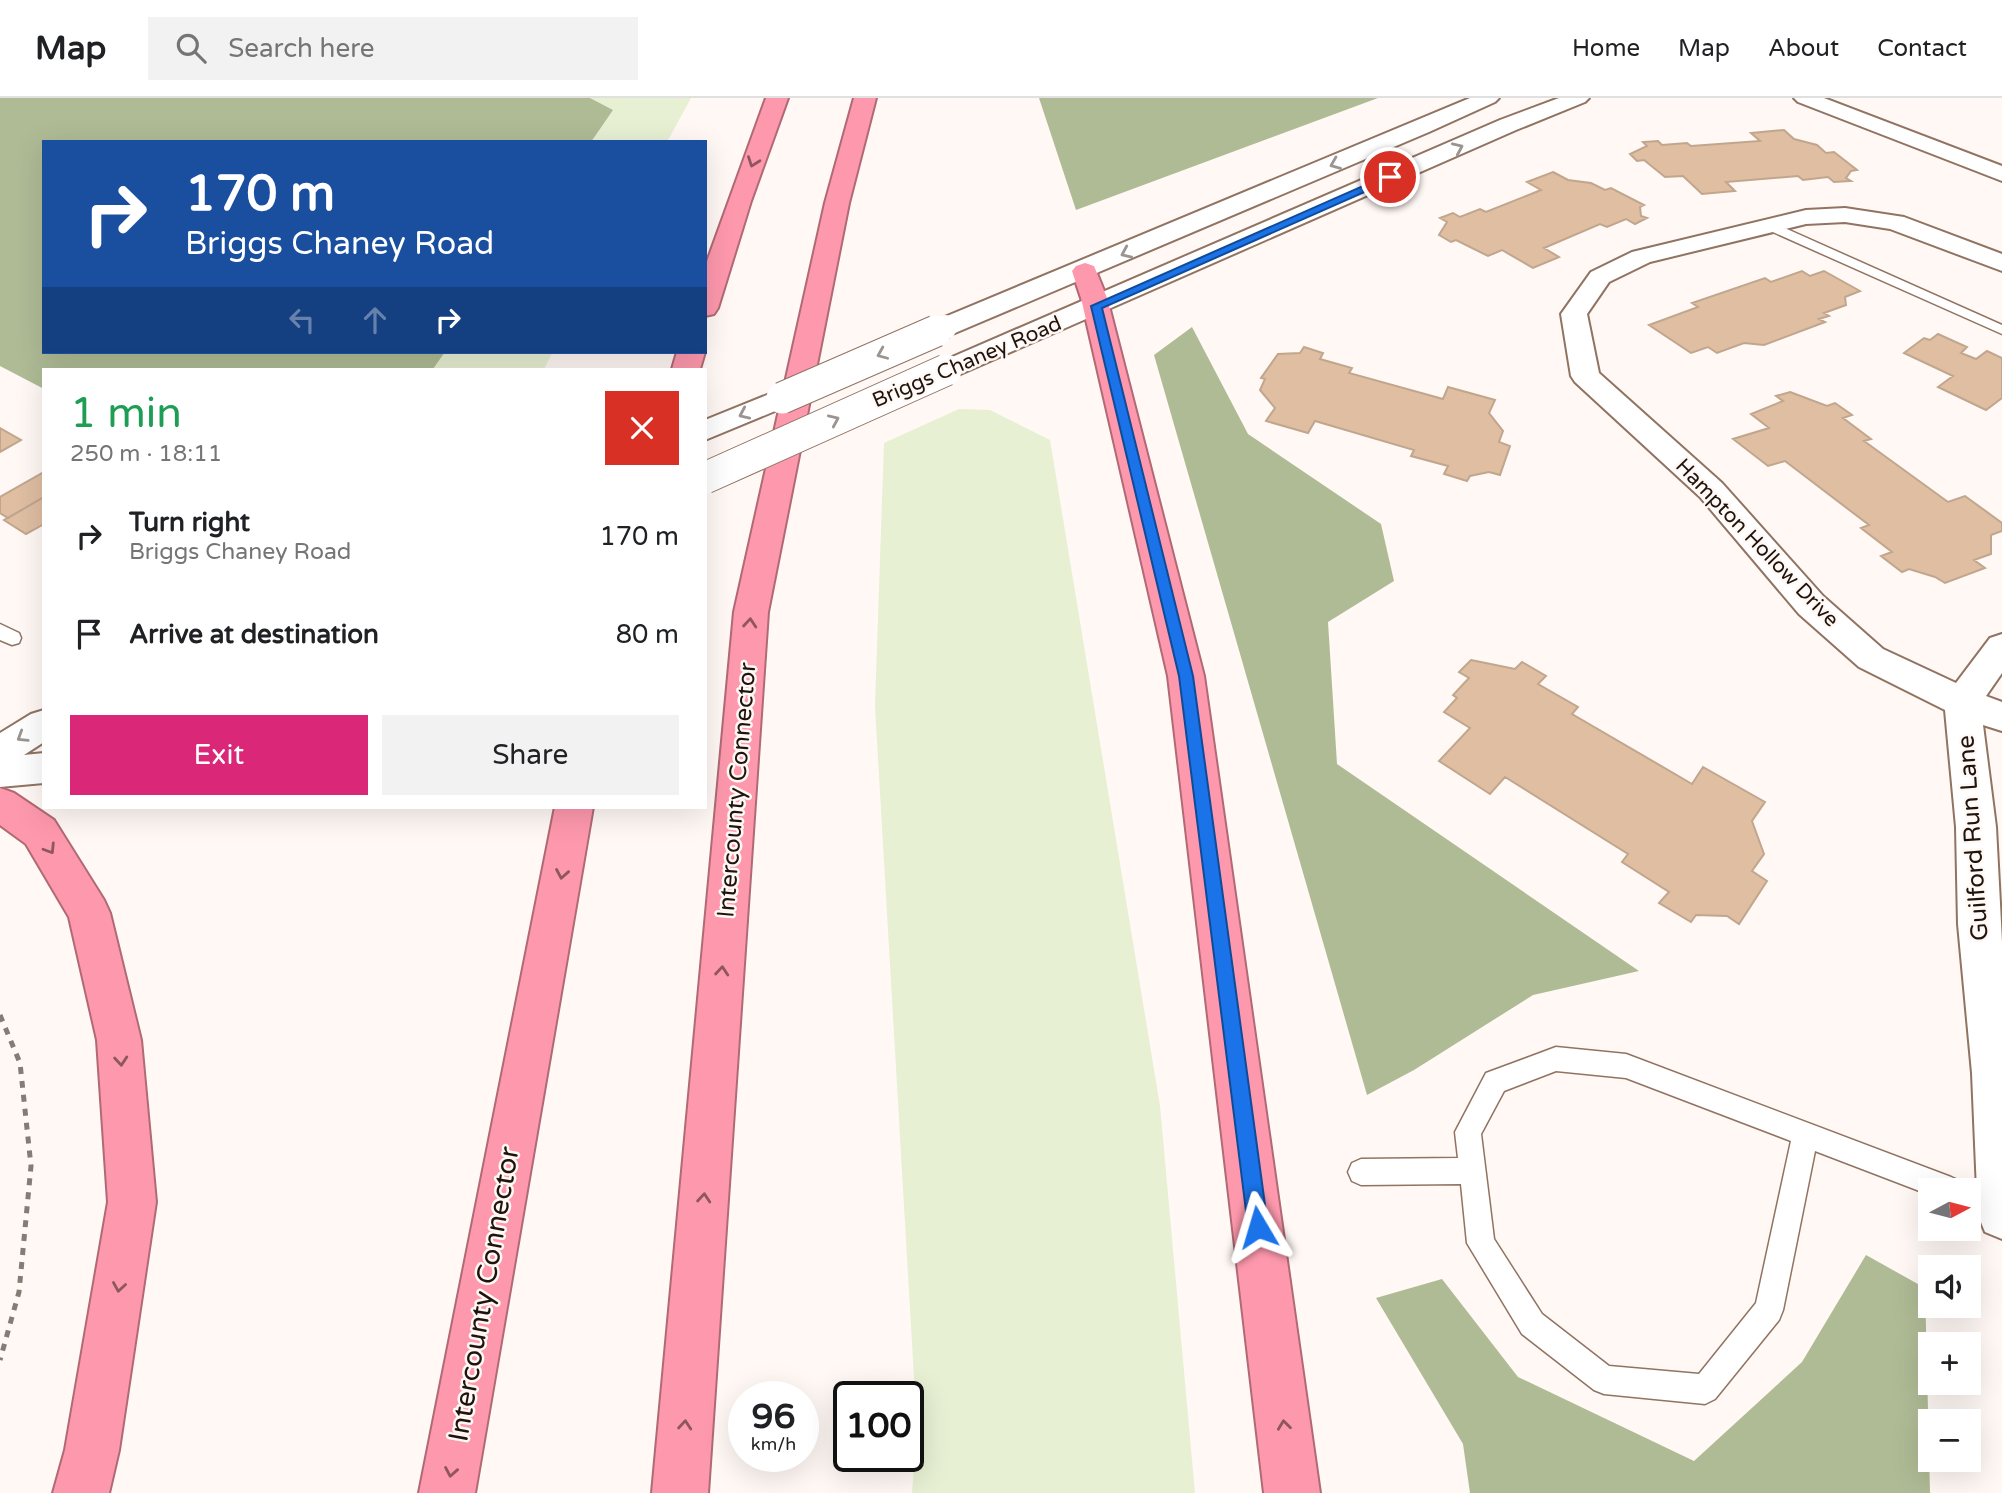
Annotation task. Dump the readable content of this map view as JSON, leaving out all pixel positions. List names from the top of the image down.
{
  "streets": {
    "highway": ["Intercounty Connector"],
    "main road": ["Briggs Chaney Road", "Hampton Hollow Drive", "Guilford Run Lane"]
  },
  "crossings": [
    ["Hampton Hollow Drive", "Guilford Run Lane"]
  ],
  "north": "right",
  "page": {
    "header": "Map",
    "search": "Search here",
    "nav": [
      "Home",
      "Map",
      "About",
      "Contact"
    ],
    "turn": ["170 m", "Briggs Chaney Road"],
    "heading": ["1 min", "250 m · 18:11"],
    "list": [
      {
        "name": "Turn right",
        "note": "Briggs Chaney Road",
        "value": "170 m"
      },
      {
        "name": "Arrive at destination",
        "value": "80 m"
      }
    ],
    "buttons": ["Exit", "Share"],
    "map_buttons": ["+", "−"],
    "speed": "96 km/h",
    "limit": "100"
  }
}
